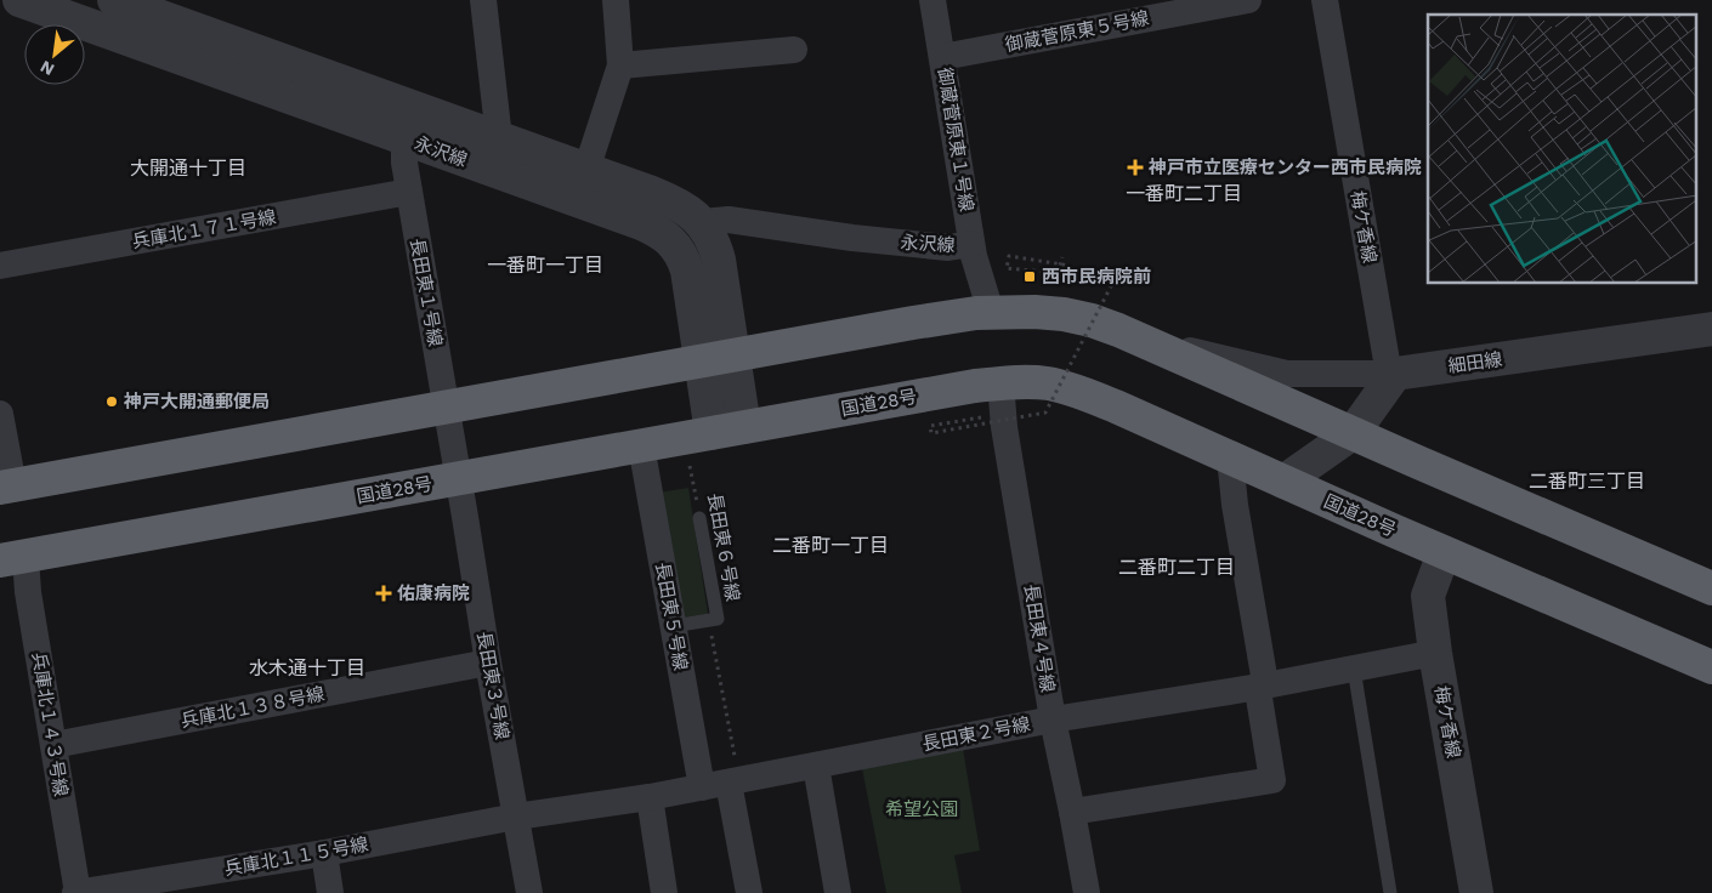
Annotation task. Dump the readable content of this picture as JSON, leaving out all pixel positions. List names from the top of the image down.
{
  "streets": {
    "highway": ["国道28号"],
    "street": [
      "御蔵菅原東５号線",
      "御蔵菅原東１号線",
      "永沢線",
      "梅ケ香線",
      "兵庫北１７１号線",
      "長田東１号線",
      "細田線",
      "長田東５号線",
      "長田東４号線",
      "長田東３号線",
      "兵庫北１３８号線",
      "兵庫北１４３号線",
      "長田東２号線",
      "兵庫北１１５号線"
    ],
    "lane": ["長田東６号線"]
  },
  "crossings": [
    ["御蔵菅原東５号線", "御蔵菅原東１号線"],
    ["御蔵菅原東１号線", "永沢線"],
    ["永沢線", "長田東１号線"],
    ["永沢線", "国道28号"],
    ["永沢線", "長田東６号線"],
    ["梅ケ香線", "細田線"],
    ["梅ケ香線", "国道28号"],
    ["梅ケ香線", "長田東２号線"],
    ["兵庫北１７１号線", "長田東１号線"],
    ["長田東１号線", "国道28号"],
    ["長田東１号線", "長田東３号線"],
    ["国道28号", "長田東６号線"],
    ["国道28号", "長田東５号線"],
    ["国道28号", "長田東４号線"],
    ["国道28号", "長田東３号線"],
    ["国道28号", "兵庫北１４３号線"],
    ["長田東６号線", "長田東５号線"],
    ["長田東５号線", "長田東２号線"],
    ["長田東４号線", "長田東２号線"],
    ["長田東３号線", "兵庫北１３８号線"],
    ["長田東３号線", "長田東２号線"],
    ["長田東３号線", "兵庫北１１５号線"],
    ["兵庫北１３８号線", "兵庫北１４３号線"],
    ["兵庫北１４３号線", "兵庫北１１５号線"],
    ["長田東２号線", "兵庫北１１５号線"]
  ],
  "districts": [
    "大開通十丁目",
    "一番町二丁目",
    "一番町一丁目",
    "二番町三丁目",
    "二番町一丁目",
    "二番町二丁目",
    "水木通十丁目"
  ],
  "parks": ["希望公園"],
  "places": {
    "health": ["神戸市立医療センター西市民病院", "佑康病院"],
    "transit": ["西市民病院前"],
    "other": ["神戸大開通郵便局"]
  },
  "north": "bottom left"
}
